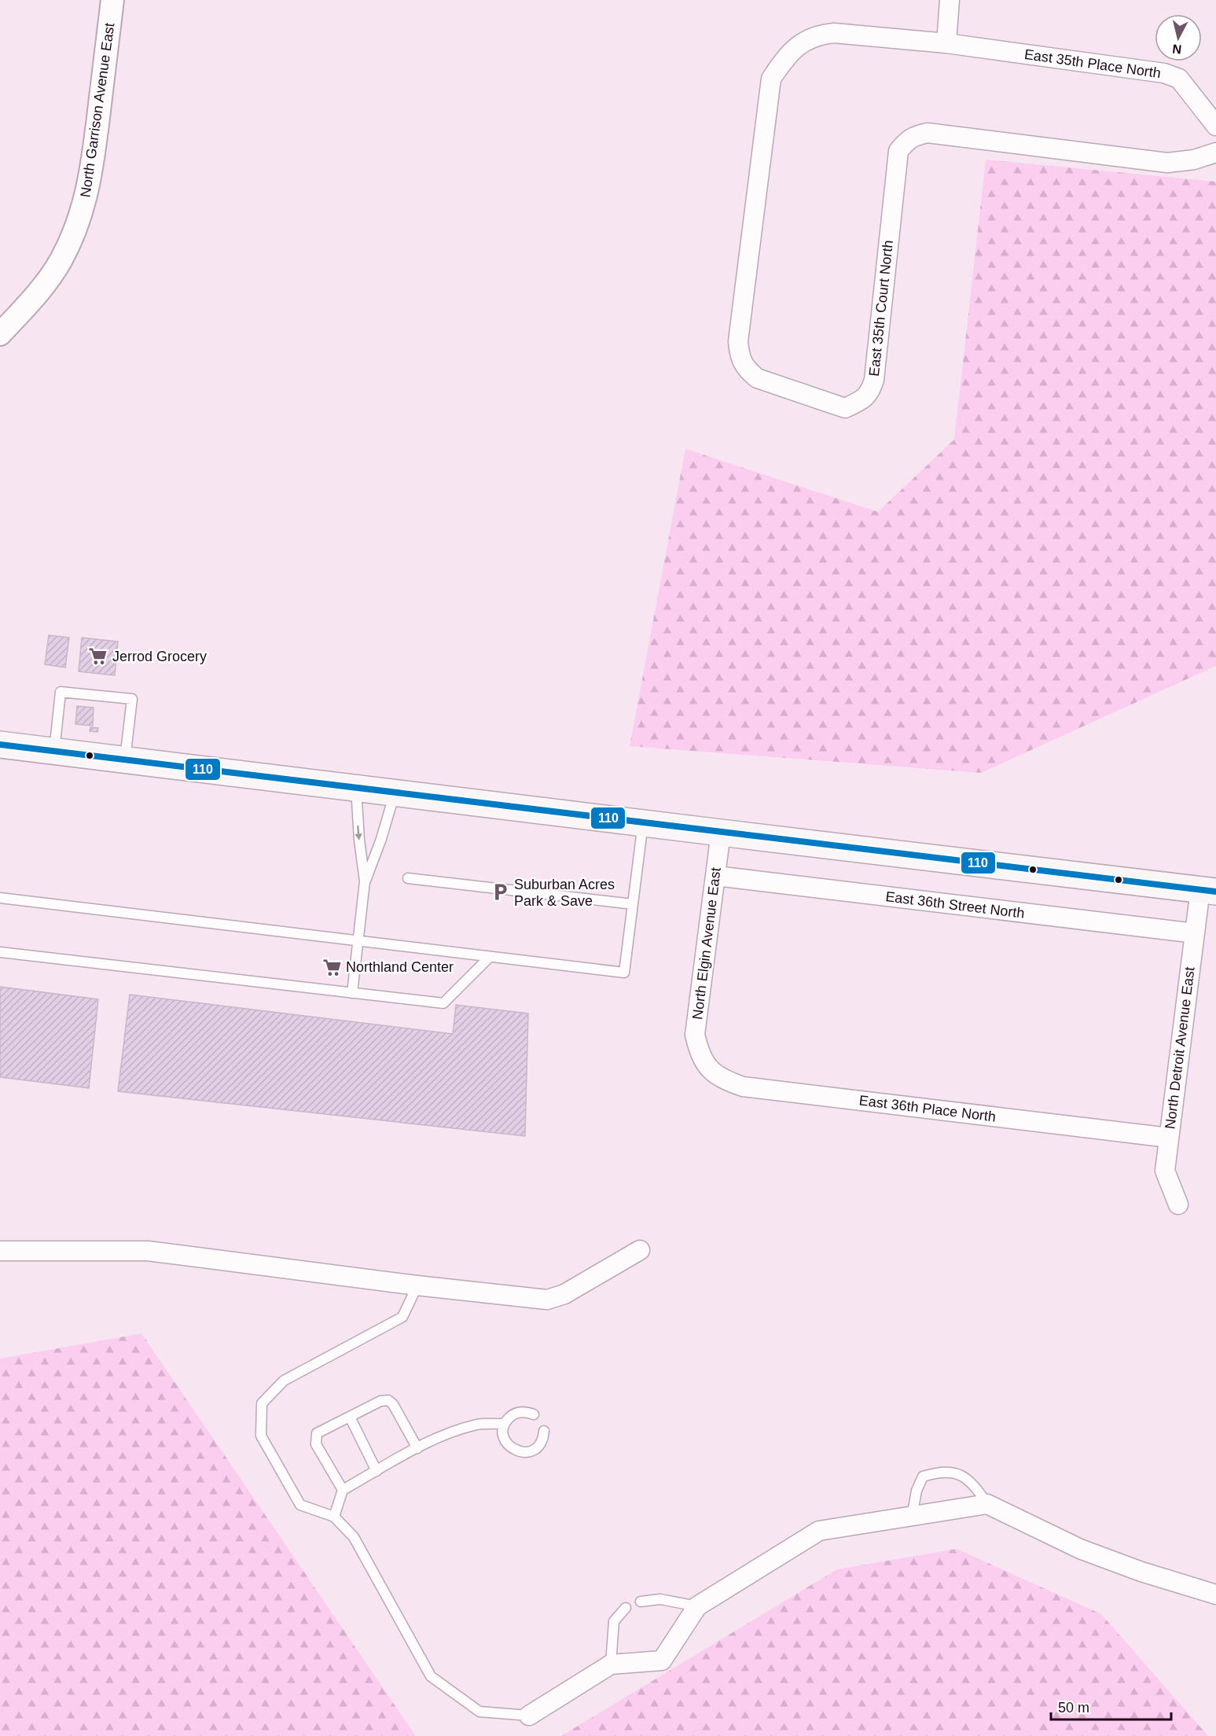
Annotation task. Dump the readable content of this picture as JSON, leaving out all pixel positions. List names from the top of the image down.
{
  "streets": {
    "street": [
      "East 35th Place North",
      "North Garrison Avenue East",
      "East 35th Court North",
      "East 36th Street North",
      "North Elgin Avenue East",
      "North Detroit Avenue East",
      "East 36th Place North"
    ]
  },
  "crossings": [
    ["East 35th Place North", "East 35th Court North"],
    ["East 36th Street North", "North Elgin Avenue East"],
    ["East 36th Street North", "North Detroit Avenue East"],
    ["North Elgin Avenue East", "East 36th Place North"],
    ["North Detroit Avenue East", "East 36th Place North"]
  ],
  "places": {
    "supermarket": ["Jerrod Grocery", "Northland Center"],
    "parking": ["Suburban Acres Park & Save"]
  },
  "lines": ["transit line 110"],
  "scale_bar": "50 m",
  "north": "bottom"
}
